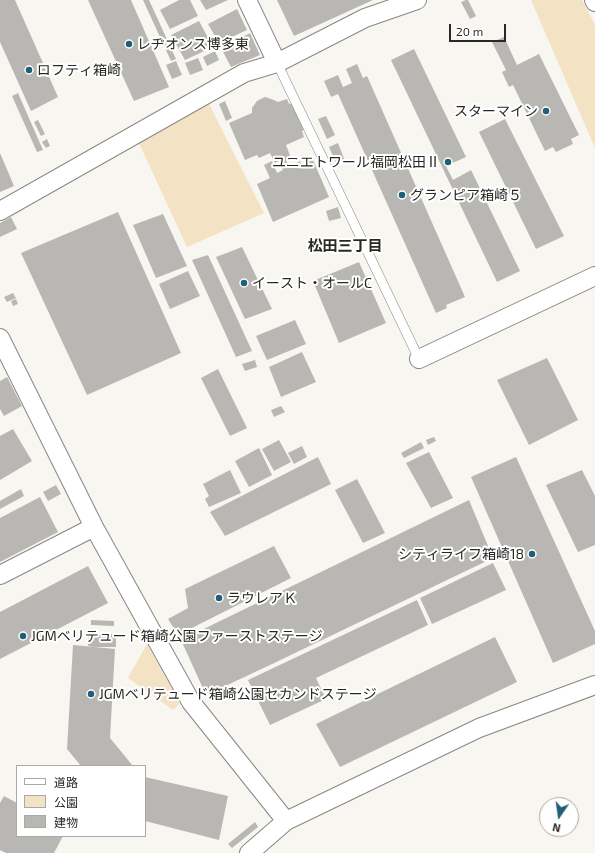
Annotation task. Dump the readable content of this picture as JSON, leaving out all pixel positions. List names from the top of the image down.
{
  "districts": ["松田三丁目"],
  "places": [
    "レヂオンス博多東",
    "ロフティ箱崎",
    "スターマイン",
    "ユニエトワール福岡松田Ⅱ",
    "グランピア箱崎５",
    "イースト・オールC",
    "シティライフ箱崎18",
    "ラウレアＫ",
    "JGMベリテュード箱崎公園ファーストステージ",
    "JGMベリテュード箱崎公園セカンドステージ"
  ],
  "legend": ["道路", "公園", "建物"],
  "scale_bar": "20 m",
  "north": "bottom"
}
